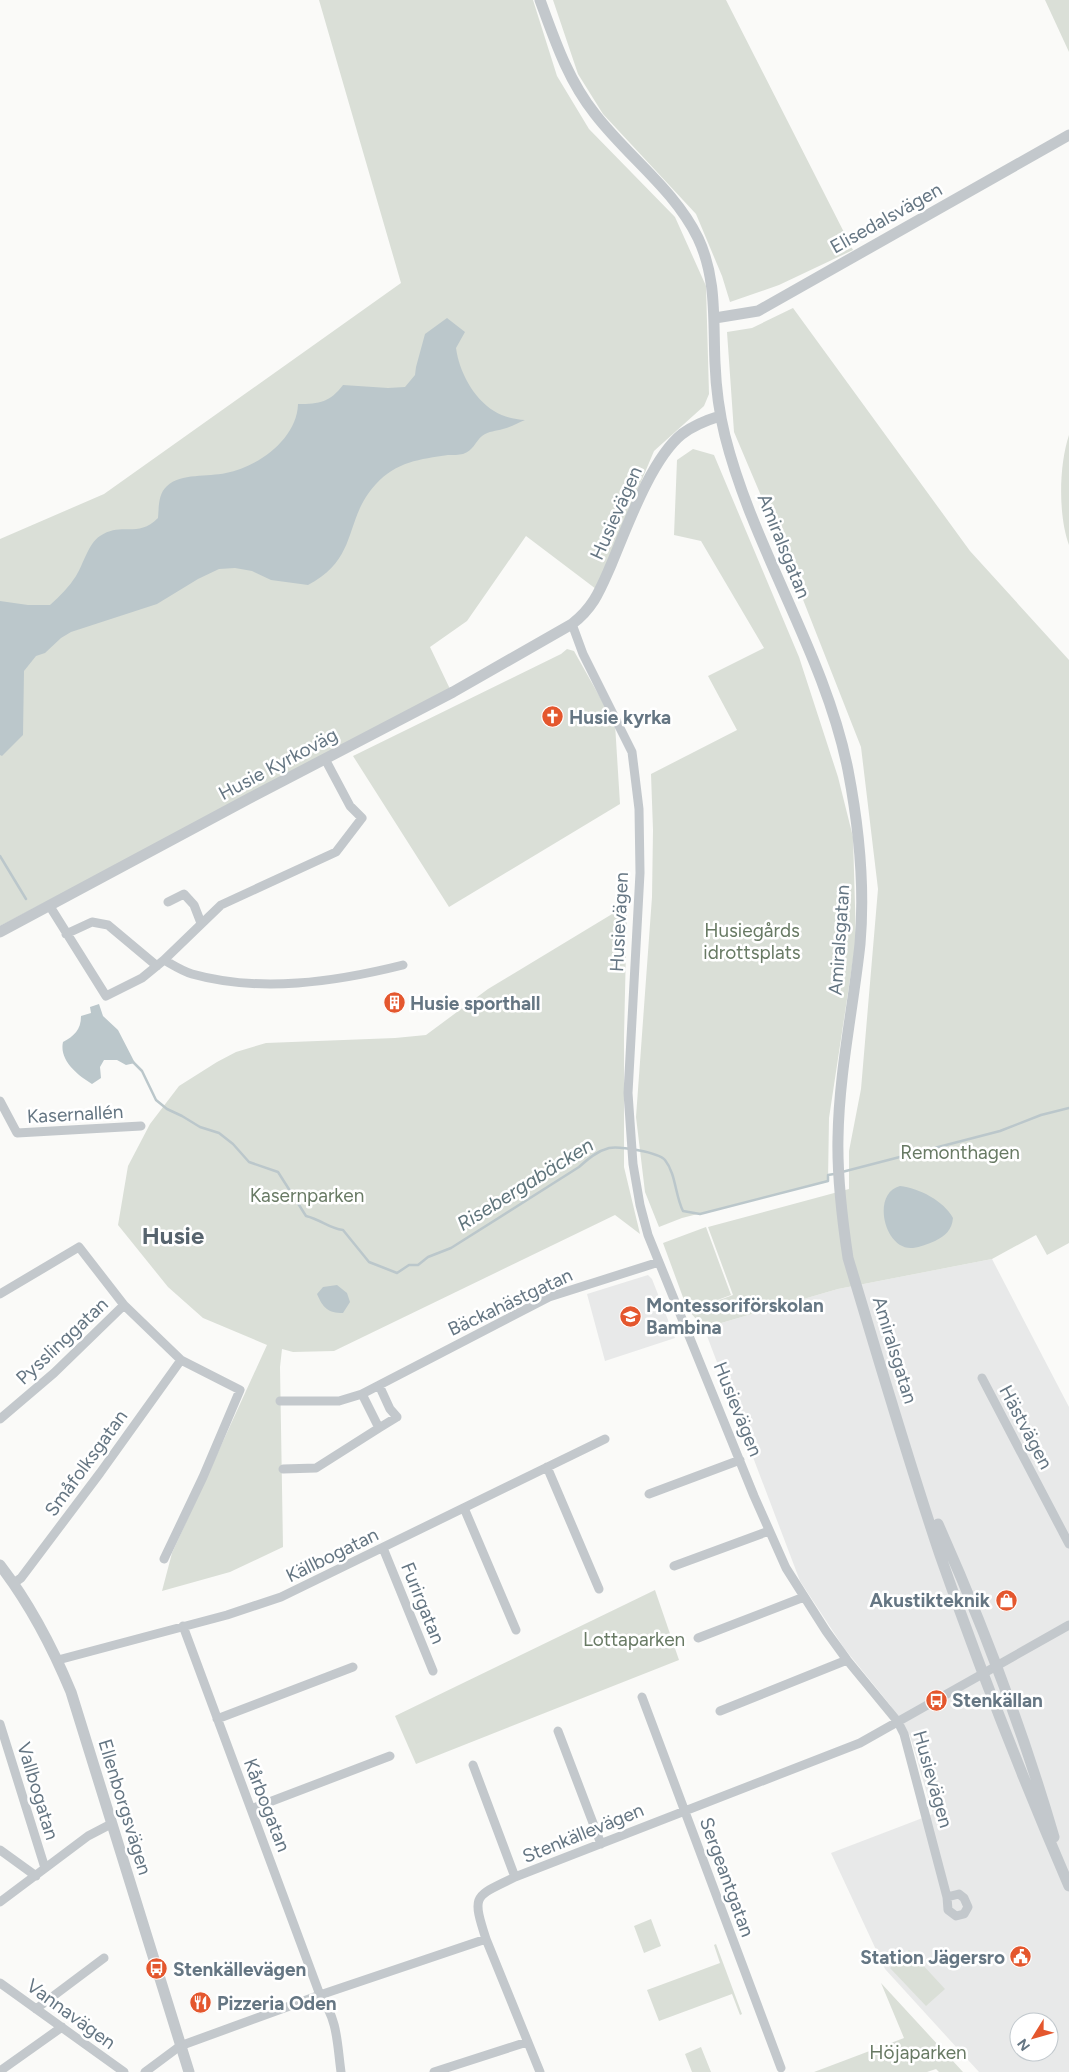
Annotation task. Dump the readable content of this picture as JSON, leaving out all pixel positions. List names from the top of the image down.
{
  "streets": {
    "street": [
      "Elisedalsvägen",
      "Husievägen",
      "Amiralsgatan",
      "Husie Kyrkoväg",
      "Kasernallén",
      "Bäckahästgatan",
      "Pysslinggatan",
      "Hästvägen",
      "Småfolksgatan",
      "Källbogatan",
      "Furirgatan",
      "Vallbogatan",
      "Kårbogatan",
      "Ellenborgsvägen",
      "Stenkällevägen",
      "Sergeantgatan",
      "Vannavägen"
    ]
  },
  "crossings": [
    ["Husievägen", "Amiralsgatan"],
    ["Husievägen", "Husie Kyrkoväg"],
    ["Husievägen", "Bäckahästgatan"],
    ["Husievägen", "Stenkällevägen"],
    ["Amiralsgatan", "Stenkällevägen"],
    ["Småfolksgatan", "Ellenborgsvägen"],
    ["Källbogatan", "Furirgatan"],
    ["Källbogatan", "Kårbogatan"],
    ["Källbogatan", "Ellenborgsvägen"],
    ["Stenkällevägen", "Sergeantgatan"]
  ],
  "districts": ["Husie"],
  "water": ["Risebergabäcken"],
  "parks": [
    "Husiegårds idrottsplats",
    "Remonthagen",
    "Kasernparken",
    "Lottaparken",
    "Höjaparken"
  ],
  "places": {
    "church": ["Husie kyrka"],
    "building": ["Husie sporthall"],
    "school or university": ["Montessoriförskolan Bambina"],
    "shop": ["Akustikteknik"],
    "bus stop": ["Stenkällan", "Stenkällevägen"],
    "public building": ["Station Jägersro"],
    "restaurant": ["Pizzeria Oden"]
  },
  "north": "bottom left"
}
